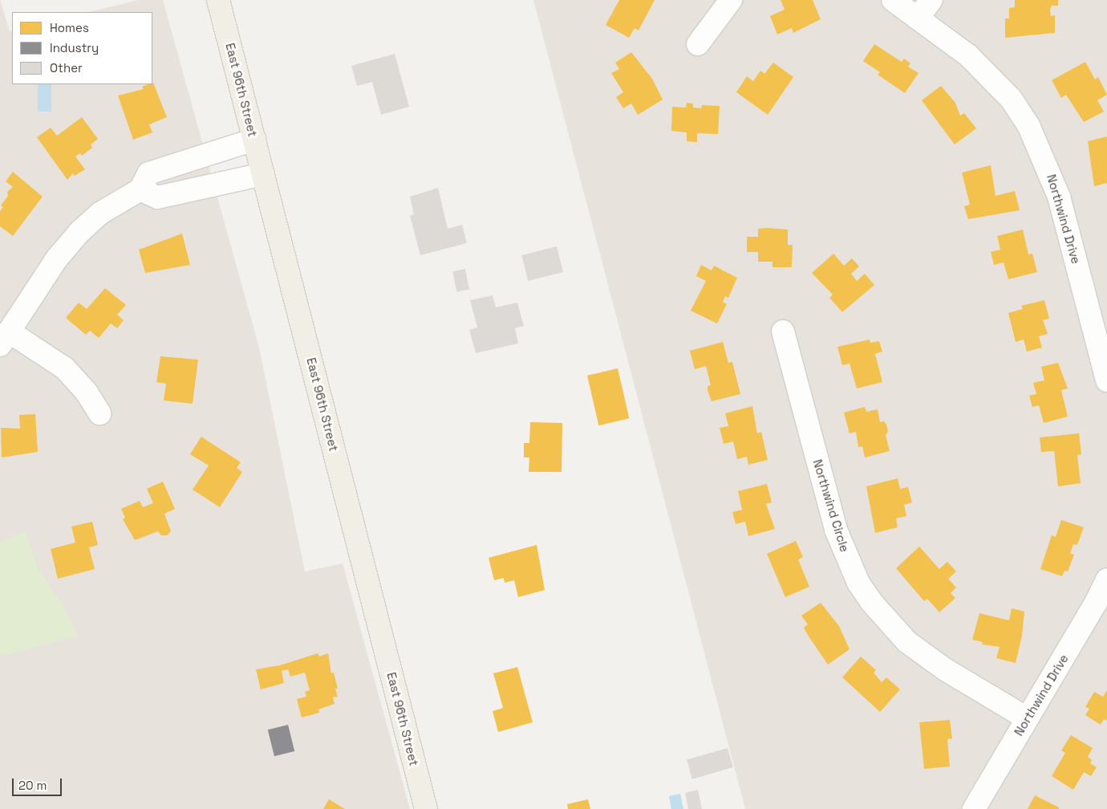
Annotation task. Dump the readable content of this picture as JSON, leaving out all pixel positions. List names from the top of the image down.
{
  "streets": {
    "main road": ["East 96th Street"],
    "street": ["Northwind Drive", "Northwind Circle"]
  },
  "crossings": [
    ["Northwind Drive", "Northwind Circle"]
  ],
  "legend": ["Homes", "Industry", "Other"],
  "scale_bar": "20 m"
}
